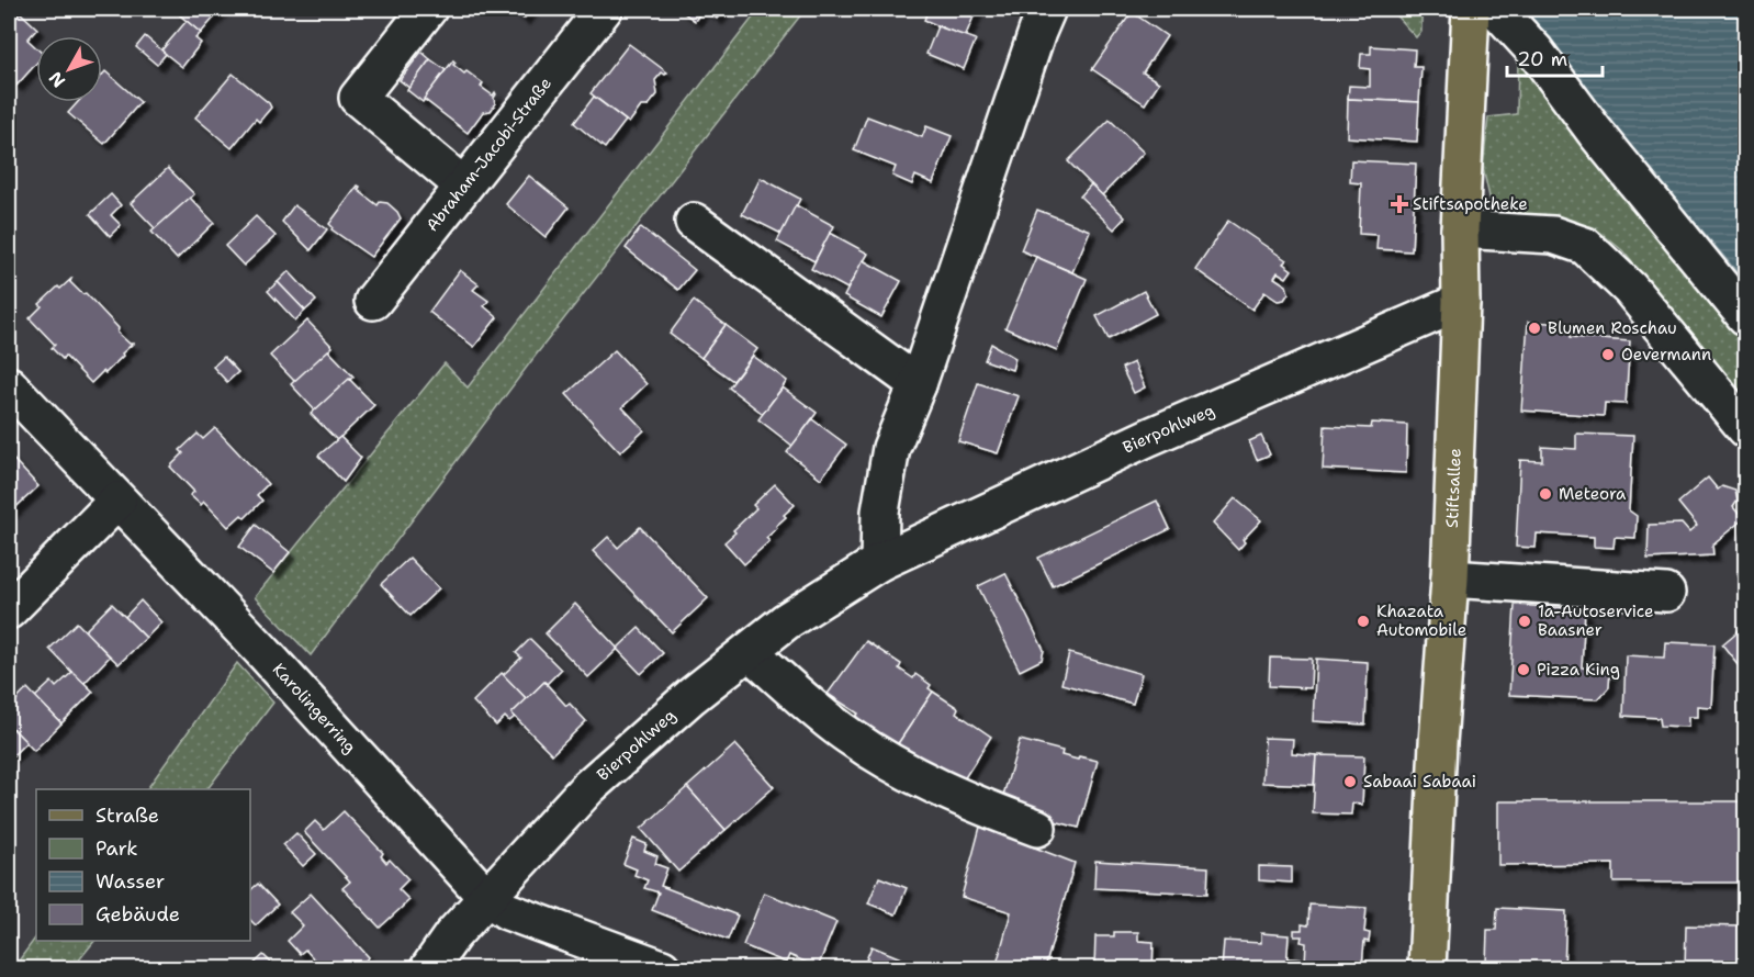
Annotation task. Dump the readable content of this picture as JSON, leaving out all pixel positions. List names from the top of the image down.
{
  "streets": {
    "main road": ["Stiftsallee"],
    "street": ["Abraham-Jacobi-Straße", "Bierpohlweg", "Karolingerring"]
  },
  "crossings": [
    ["Bierpohlweg", "Stiftsallee"],
    ["Bierpohlweg", "Karolingerring"]
  ],
  "places": {
    "health": ["Stiftsapotheke"],
    "other": [
      "Blumen Roschau",
      "Oevermann",
      "Meteora",
      "Khazata Automobile",
      "1a-Autoservice Baasner",
      "Pizza King",
      "Sabaai Sabaai"
    ]
  },
  "legend": [
    "Straße",
    "Park",
    "Wasser",
    "Gebäude"
  ],
  "scale_bar": "20 m",
  "north": "bottom left"
}
